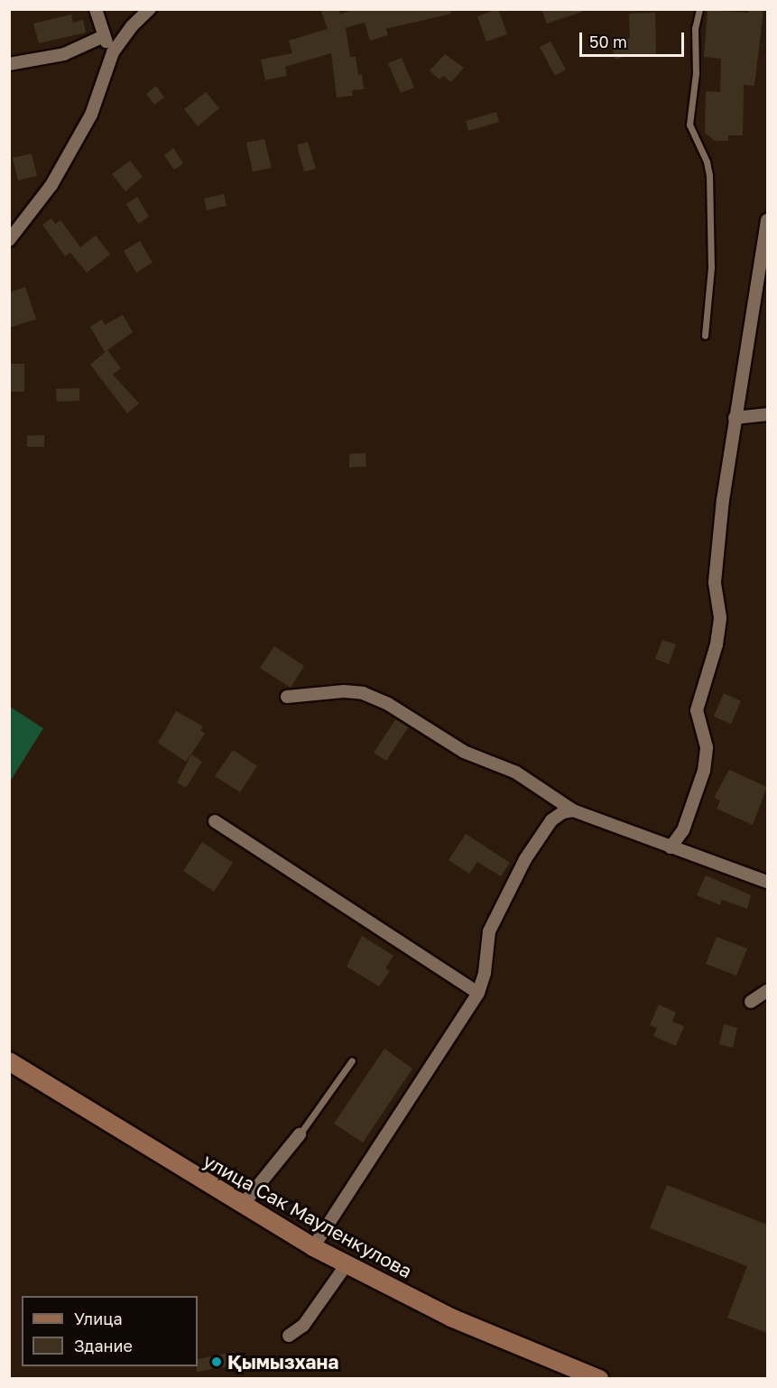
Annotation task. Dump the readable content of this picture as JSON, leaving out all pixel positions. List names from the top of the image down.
{
  "streets": {
    "main road": ["улица Сак Мауленкулова"]
  },
  "places": ["Қымызхана"],
  "legend": ["Улица", "Здание"],
  "scale_bar": "50 m"
}
